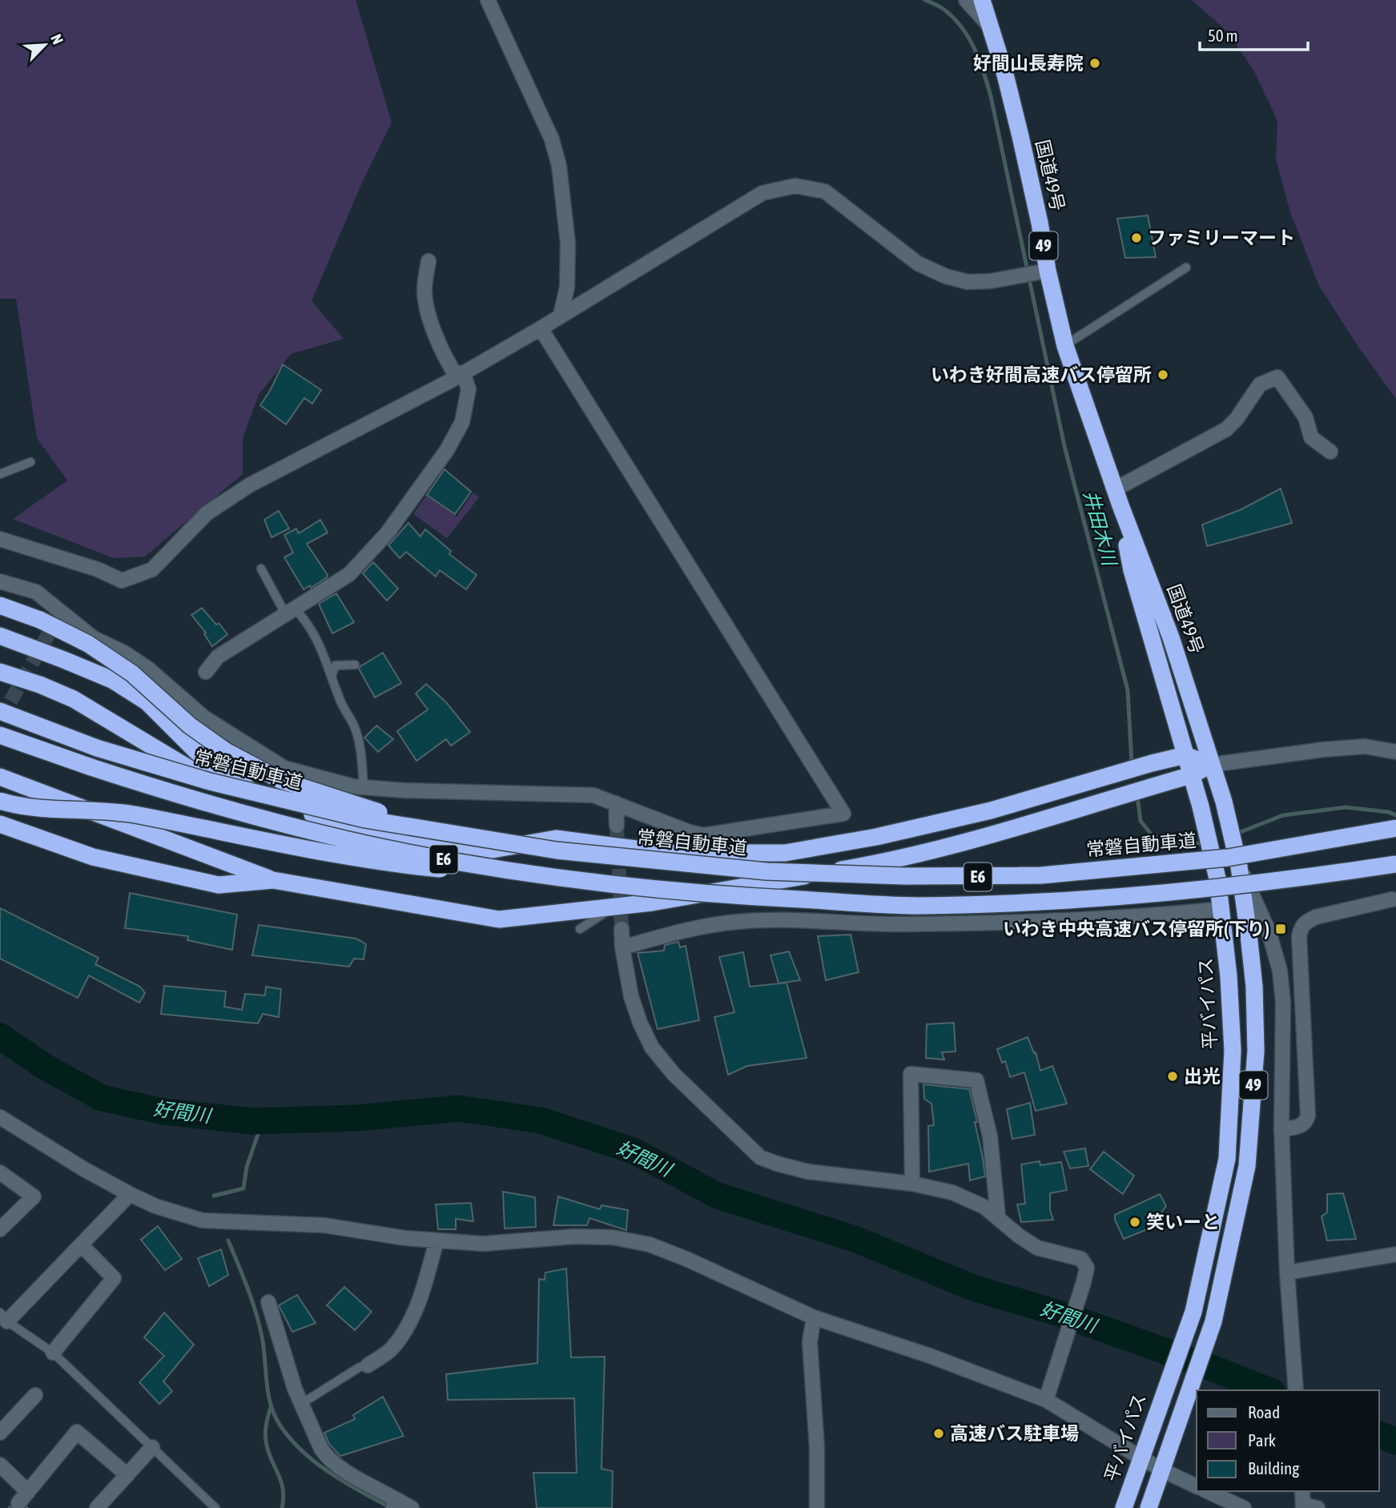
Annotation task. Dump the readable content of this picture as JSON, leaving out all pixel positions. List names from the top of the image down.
{
  "streets": {
    "highway": [
      "国道49号",
      "49",
      "常磐自動車道",
      "E6",
      "平バイパス"
    ]
  },
  "crossings": [
    ["国道49号", "49"],
    ["国道49号", "平バイパス"]
  ],
  "water": ["井田木川", "好間川"],
  "places": {
    "other": [
      "好間山長寿院",
      "ファミリーマート",
      "いわき好間高速バス停留所",
      "出光",
      "笑いーと",
      "高速バス駐車場"
    ],
    "transit": ["いわき中央高速バス停留所(下り)"]
  },
  "legend": ["Road", "Park", "Building"],
  "scale_bar": "50 m",
  "north": "top right"
}
